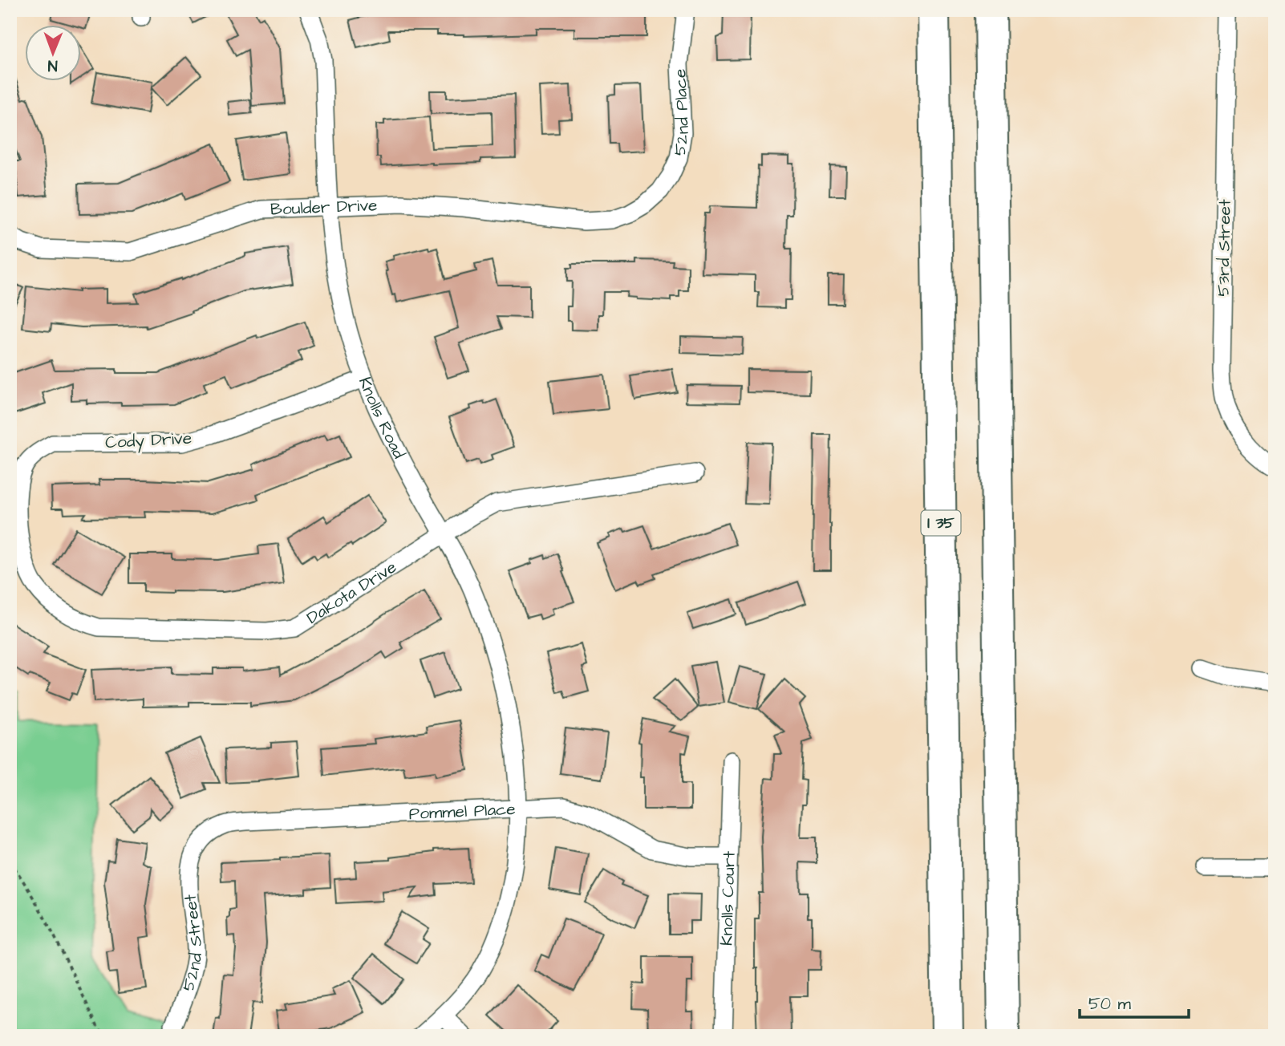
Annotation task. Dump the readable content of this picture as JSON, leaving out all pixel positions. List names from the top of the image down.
{
  "streets": {
    "highway": ["I 35"],
    "street": [
      "52nd Place",
      "Boulder Drive",
      "53rd Street",
      "Knolls Road",
      "Cody Drive",
      "Dakota Drive",
      "Pommel Place",
      "Knolls Court",
      "52nd Street"
    ]
  },
  "crossings": [
    ["52nd Place", "Boulder Drive"],
    ["Boulder Drive", "Knolls Road"],
    ["Knolls Road", "Cody Drive"],
    ["Knolls Road", "Dakota Drive"],
    ["Knolls Road", "Pommel Place"],
    ["Cody Drive", "Dakota Drive"],
    ["Pommel Place", "Knolls Court"],
    ["Pommel Place", "52nd Street"]
  ],
  "scale_bar": "50 m",
  "north": "bottom"
}
